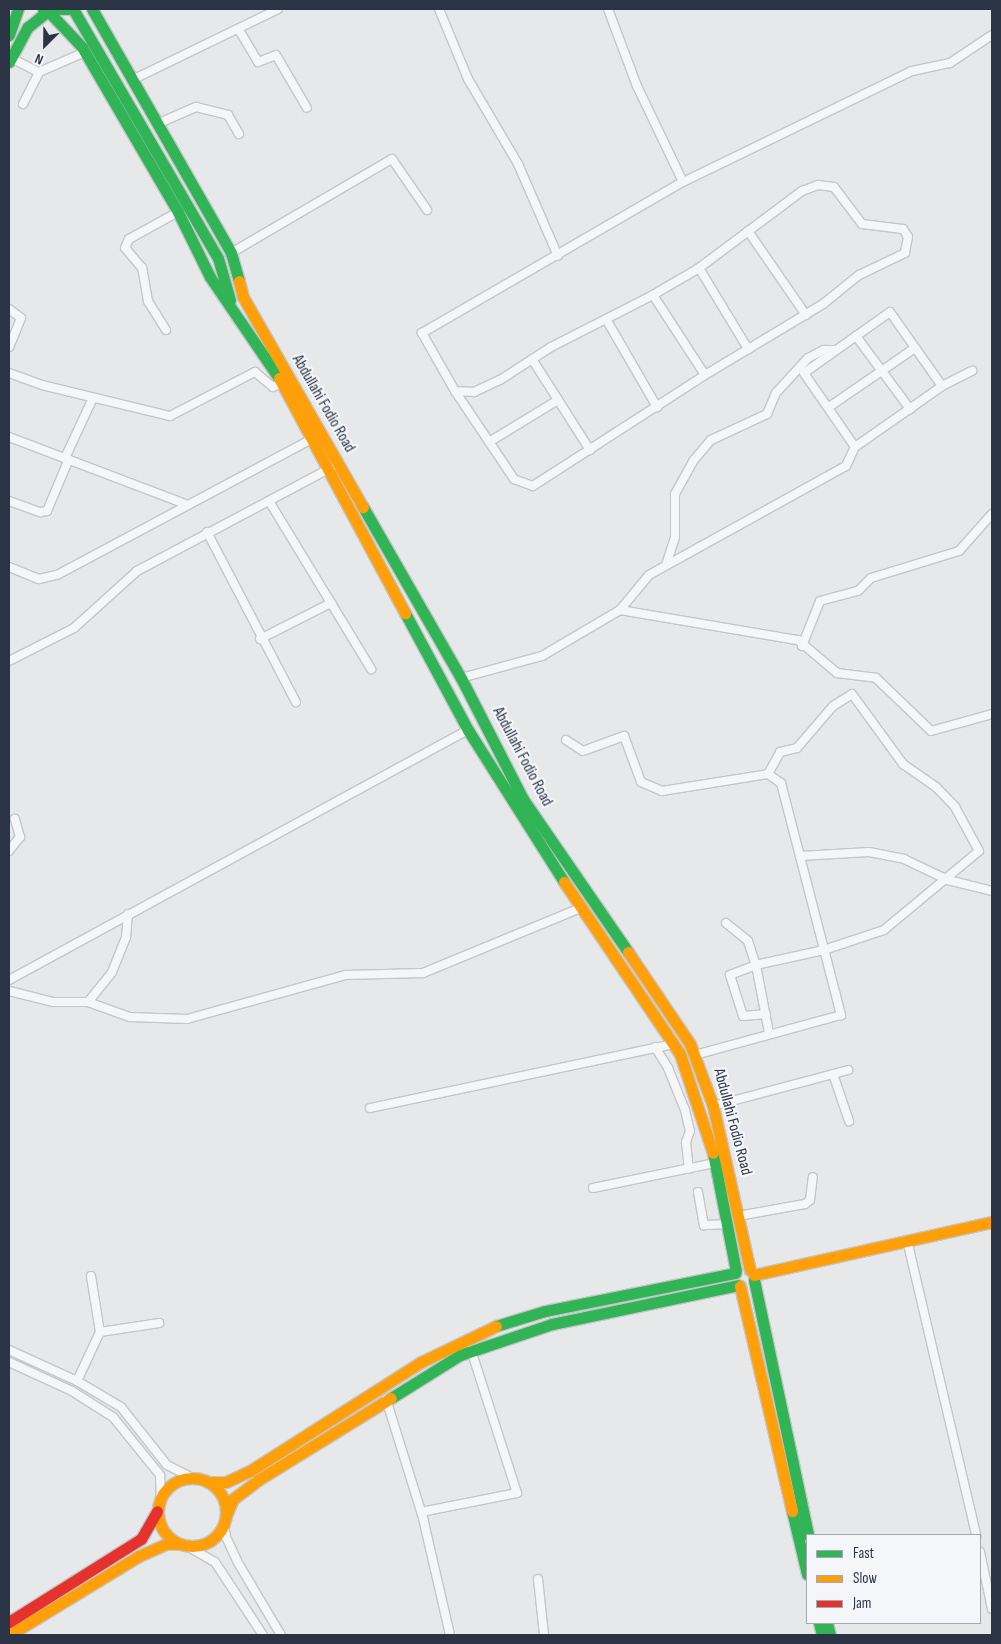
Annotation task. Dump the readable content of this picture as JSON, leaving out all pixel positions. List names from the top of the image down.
{
  "streets": {
    "main road": ["Abdullahi Fodio Road"]
  },
  "legend": ["Fast", "Slow", "Jam"],
  "north": "bottom left"
}
